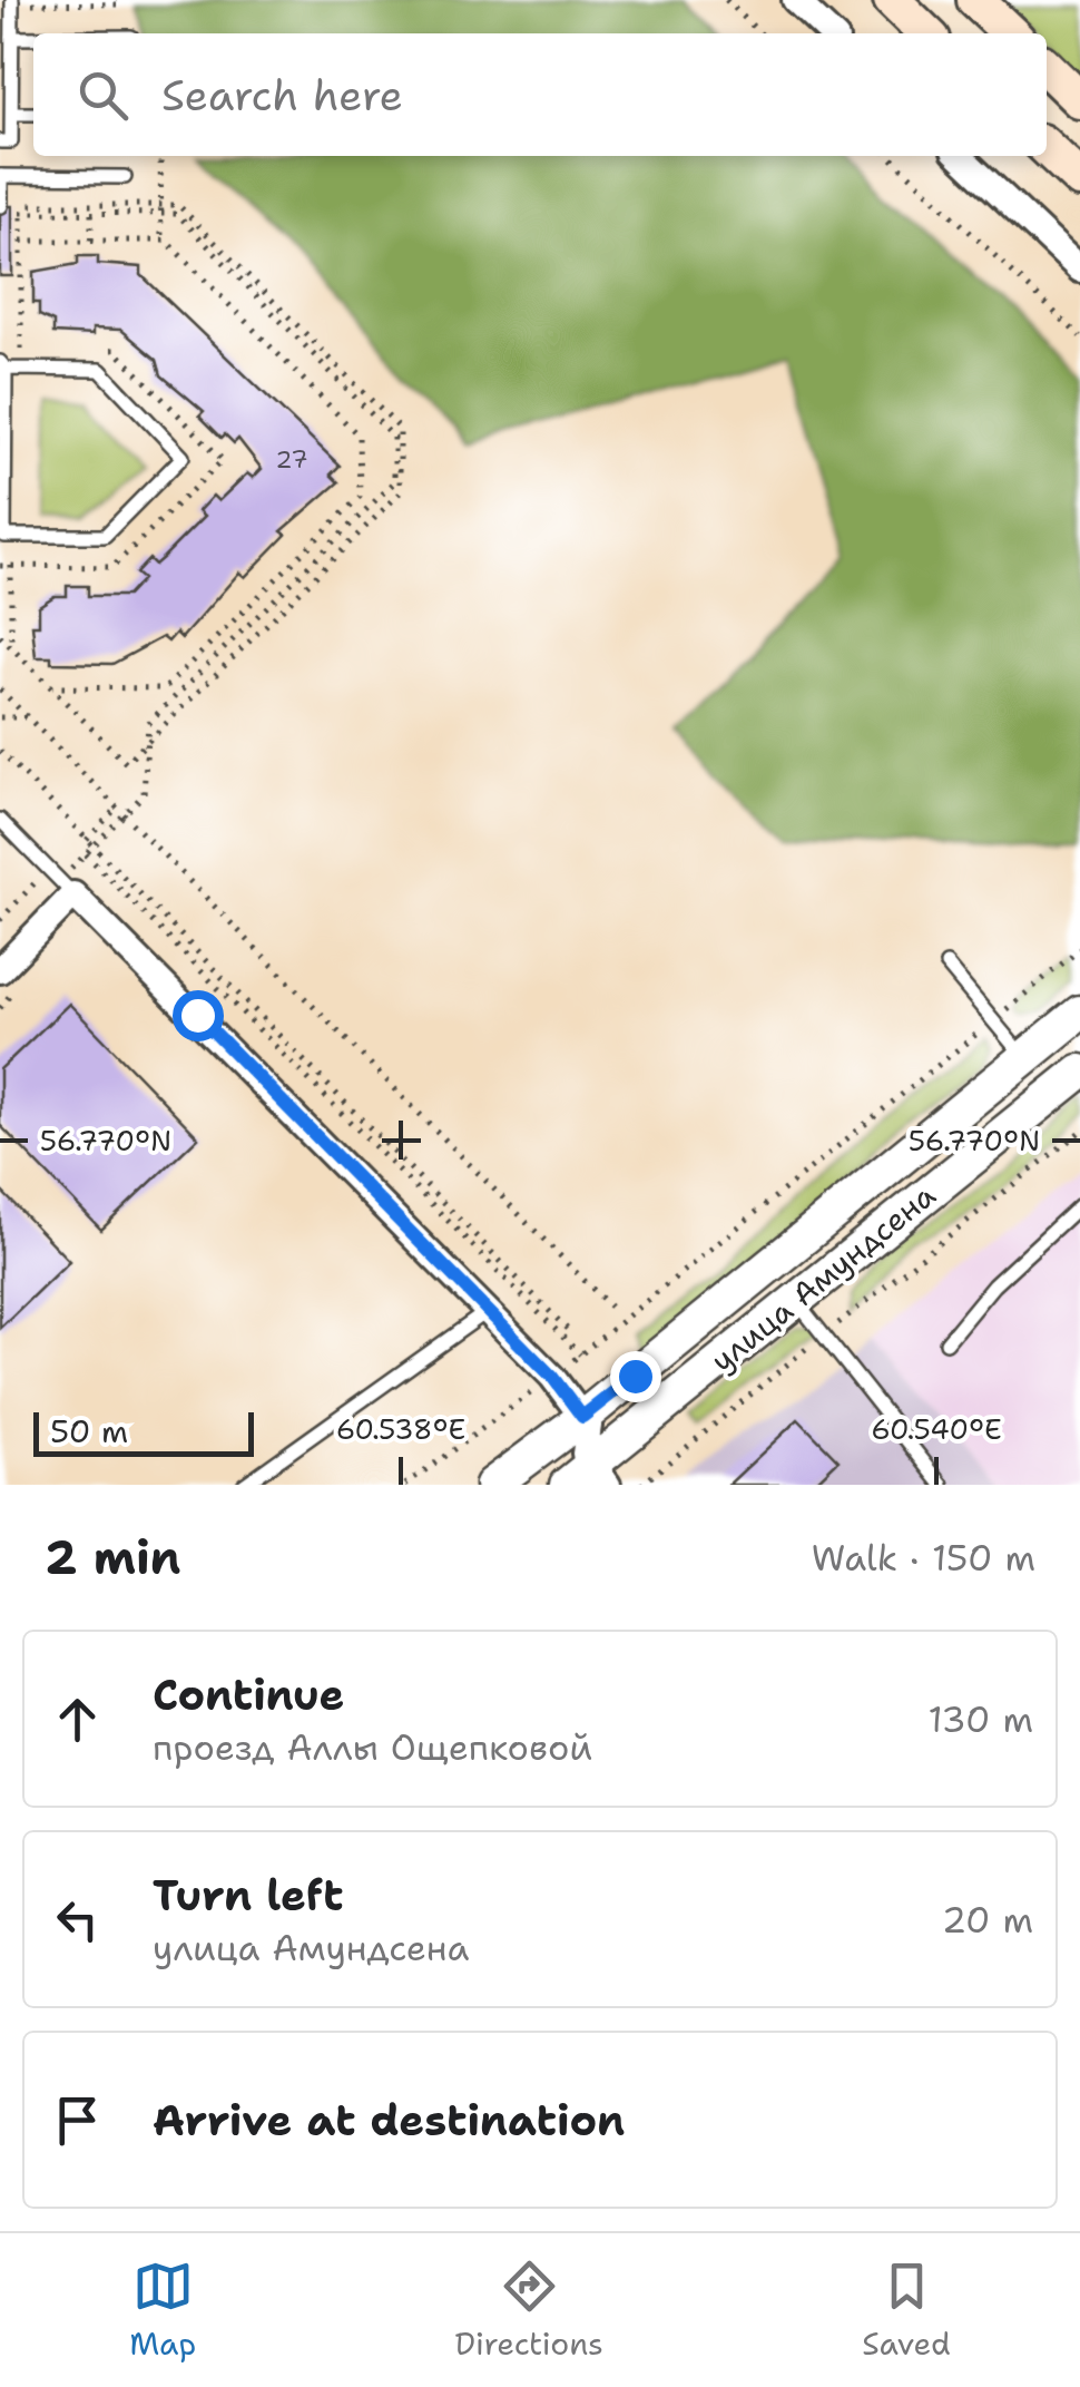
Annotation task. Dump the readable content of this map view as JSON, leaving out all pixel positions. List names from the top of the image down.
{
  "streets": {
    "street": ["улица Амундсена"]
  },
  "house_numbers": ["27"],
  "scale_bar": "50 m",
  "page": {
    "search": "Search here",
    "scale": "50 m",
    "heading": ["2 min", "Walk · 150 m"],
    "list": [
      ["Continue", "проезд Аллы Ощепковой", "130 m"],
      ["Turn left", "улица Амундсена", "20 m"],
      "Arrive at destination"
    ],
    "nav": ["Map", "Directions", "Saved"]
  },
  "coordinates": ["56.770°N", "60.538°E", "60.540°E"]
}
